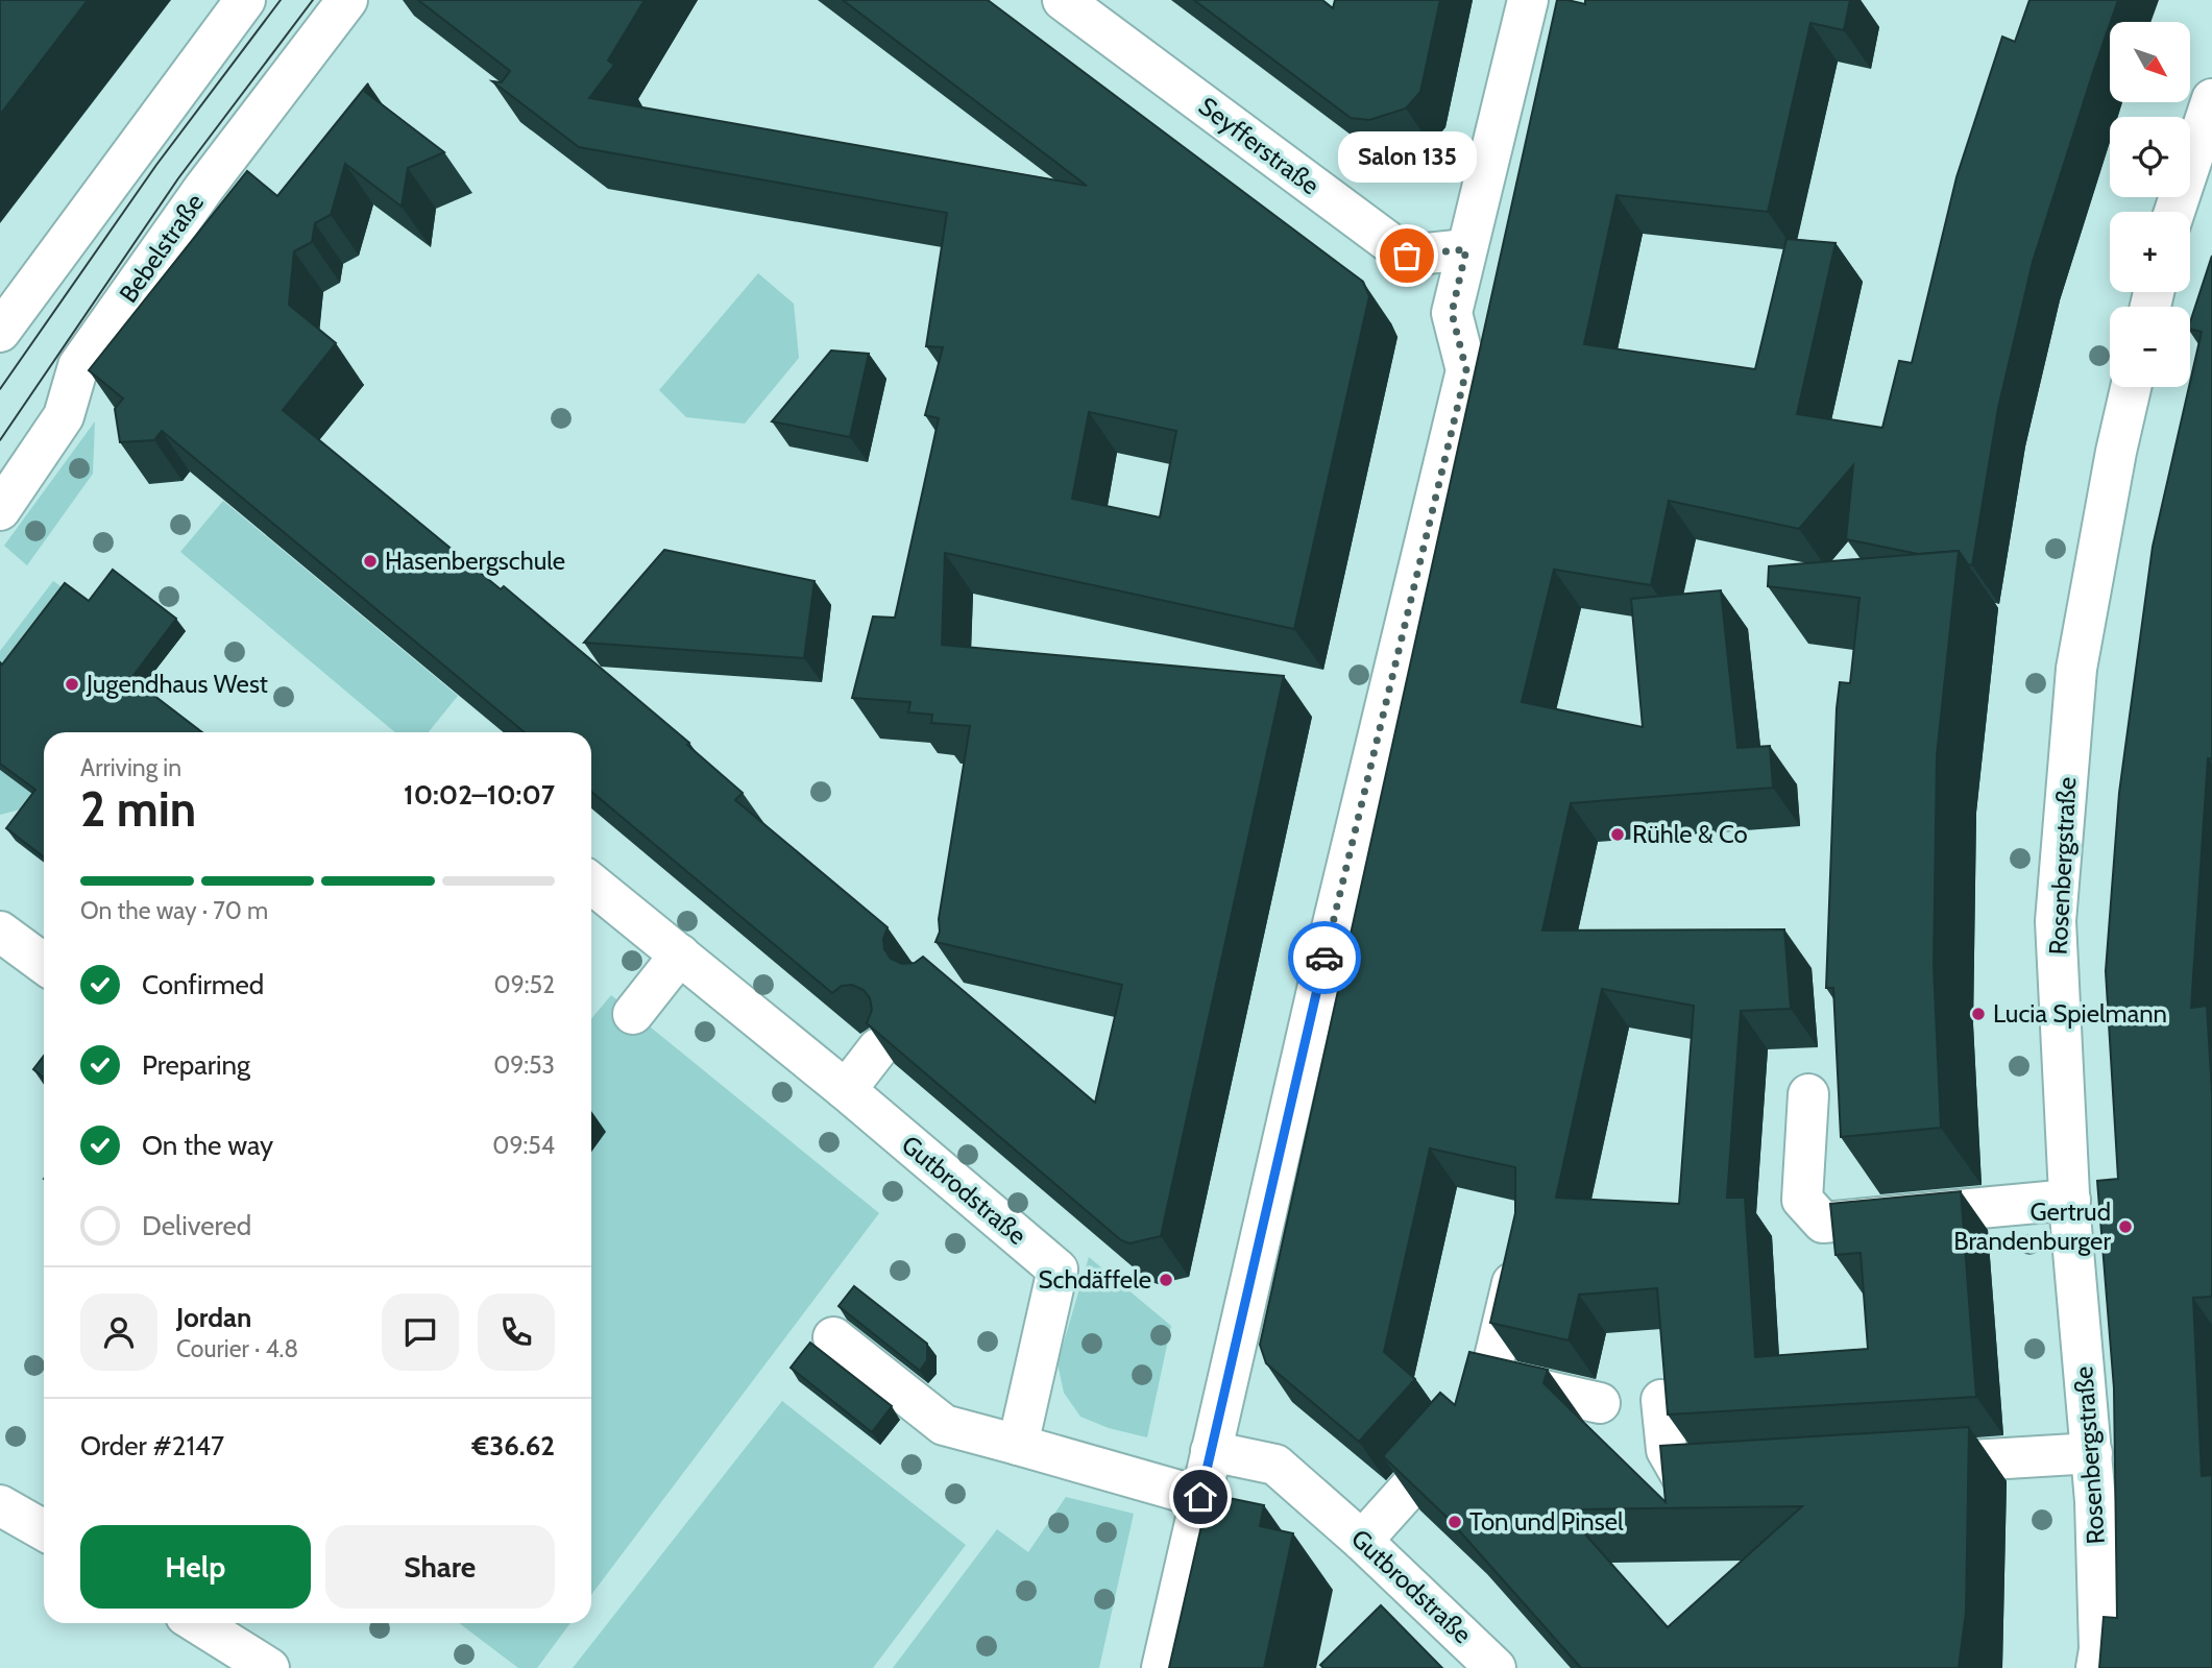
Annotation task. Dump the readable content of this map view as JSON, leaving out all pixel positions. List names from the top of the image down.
{
  "streets": {
    "street": [
      "Seyfferstraße",
      "Bebelstraße",
      "Rosenbergstraße",
      "Gutbrodstraße"
    ]
  },
  "places": [
    "Salon 135",
    "Hasenbergschule",
    "Jugendhaus West",
    "Rühle & Co",
    "Lucia Spielmann",
    "Gertrud Brandenburger",
    "Schdäffele",
    "Ton und Pinsel"
  ],
  "north": "bottom right",
  "page": {
    "map_buttons": ["+", "−"],
    "bubble": "Salon 135",
    "heading": ["2 min", "Arriving in", "10:02–10:07"],
    "panel": [
      "Jordan",
      "Courier · 4.8",
      "Order #2147",
      "€36.62"
    ],
    "bar": "On the way · 70 m",
    "list": [
      ["Confirmed", "09:52"],
      ["Preparing", "09:53"],
      ["On the way", "09:54"],
      "Delivered"
    ],
    "buttons": ["Help", "Share"]
  }
}
